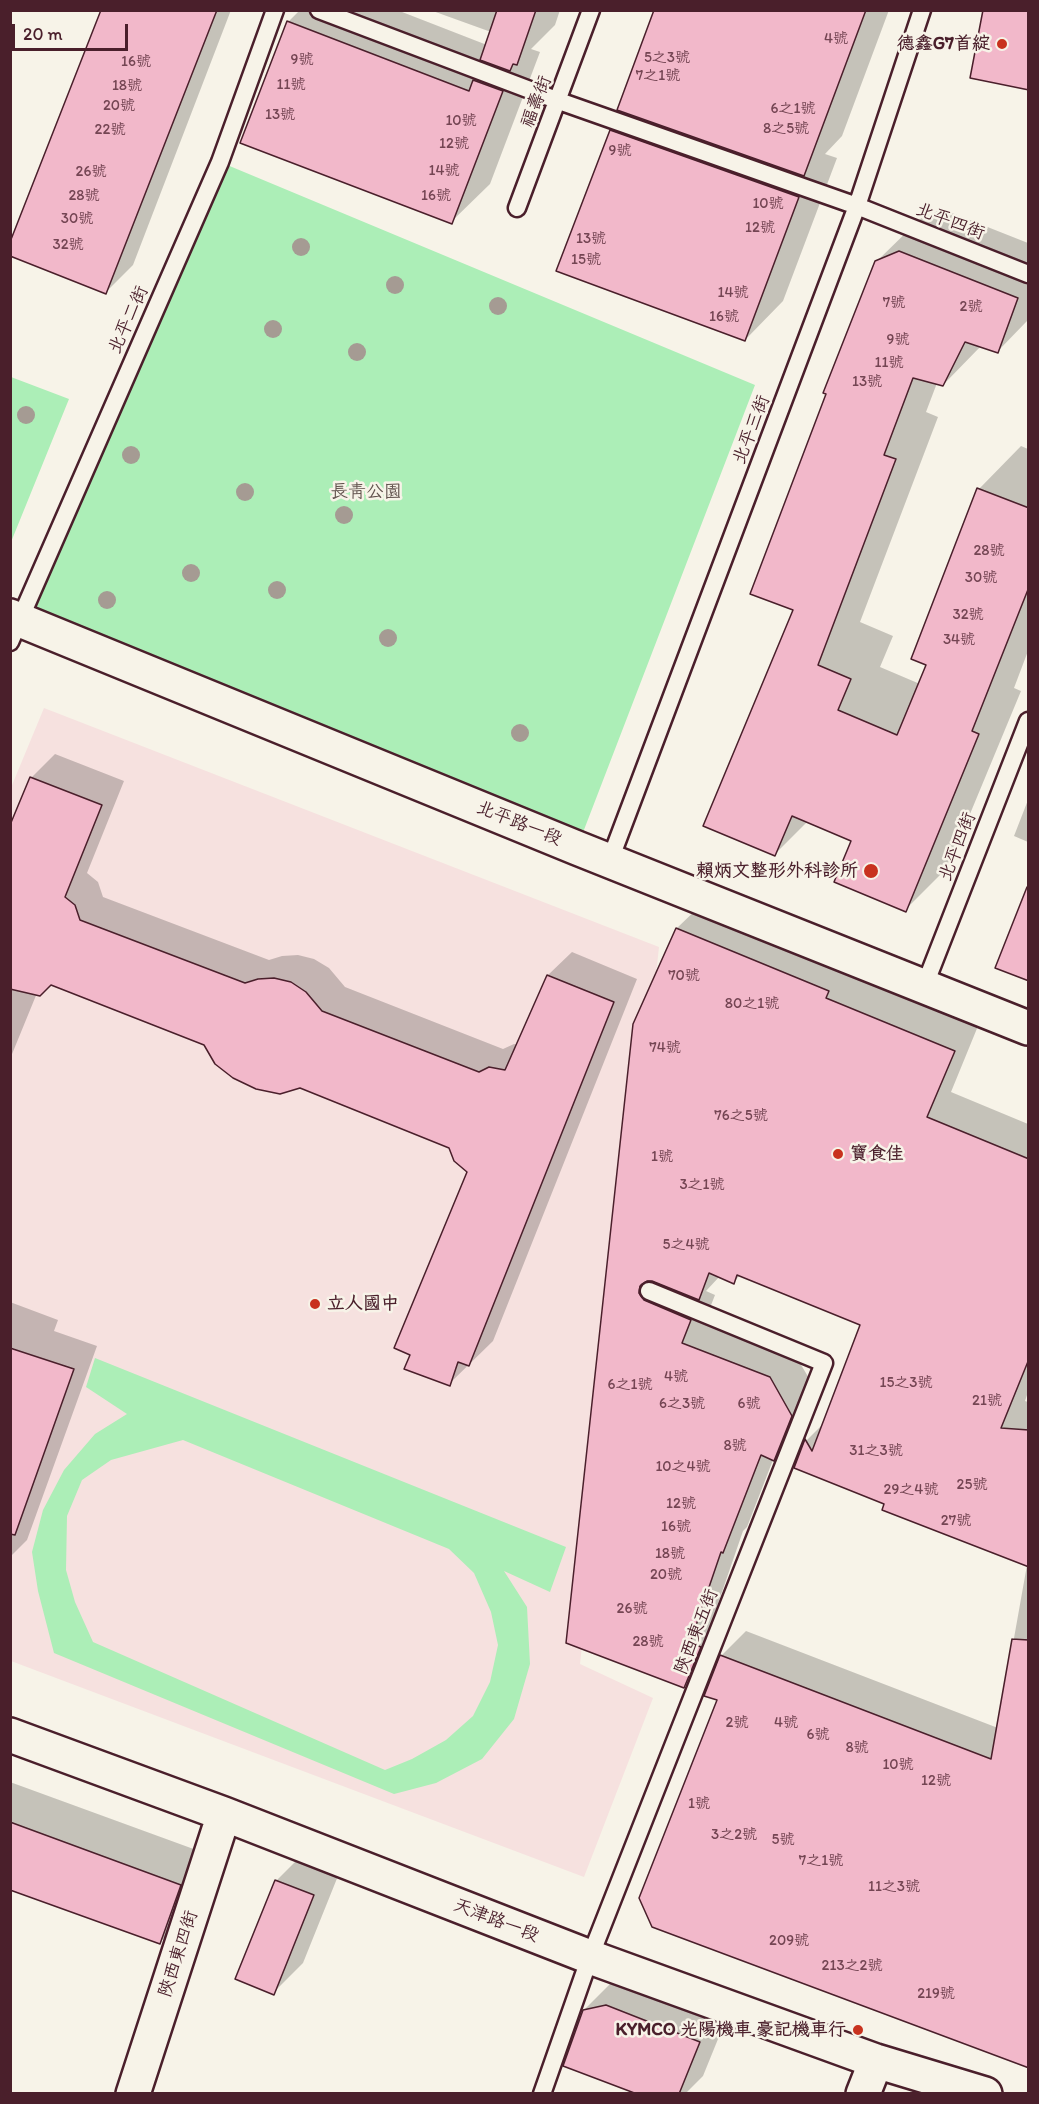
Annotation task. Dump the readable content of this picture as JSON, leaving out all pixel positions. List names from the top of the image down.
{
  "streets": {
    "street": ["北平路一段", "天津路一段", "陜西東四街"],
    "lane": [
      "福壽街",
      "北平四街",
      "北平二街",
      "北平三街",
      "陝西東五街"
    ]
  },
  "crossings": [
    ["福壽街", "北平四街"],
    ["北平四街", "北平三街"],
    ["北平四街", "北平路一段"],
    ["北平二街", "北平路一段"],
    ["北平三街", "北平路一段"],
    ["陝西東五街", "天津路一段"],
    ["天津路一段", "陜西東四街"]
  ],
  "parks": ["長青公園"],
  "places": [
    "德鑫G7首綻",
    "賴炳文整形外科診所",
    "寶食佳",
    "立人國中",
    "KYMCO 光陽機車 豪記機車行"
  ],
  "house_numbers": [
    "4號",
    "5之3號",
    "9號",
    "16號",
    "7之1號",
    "11號",
    "18號",
    "20號",
    "6之1號",
    "13號",
    "10號",
    "8之5號",
    "22號",
    "12號",
    "9號",
    "14號",
    "26號",
    "28號",
    "16號",
    "10號",
    "30號",
    "12號",
    "13號",
    "32號",
    "15號",
    "14號",
    "7號",
    "2號",
    "16號",
    "9號",
    "11號",
    "13號",
    "28號",
    "30號",
    "32號",
    "34號",
    "70號",
    "80之1號",
    "74號",
    "76之5號",
    "1號",
    "3之1號",
    "5之4號",
    "4號",
    "15之3號",
    "6之1號",
    "21號",
    "6之3號",
    "6號",
    "8號",
    "31之3號",
    "10之4號",
    "25號",
    "29之4號",
    "12號",
    "27號",
    "16號",
    "18號",
    "20號",
    "26號",
    "28號",
    "2號",
    "4號",
    "6號",
    "8號",
    "10號",
    "12號",
    "1號",
    "3之2號",
    "5號",
    "7之1號",
    "11之3號",
    "209號",
    "213之2號",
    "219號"
  ],
  "scale_bar": "20 m"
}
